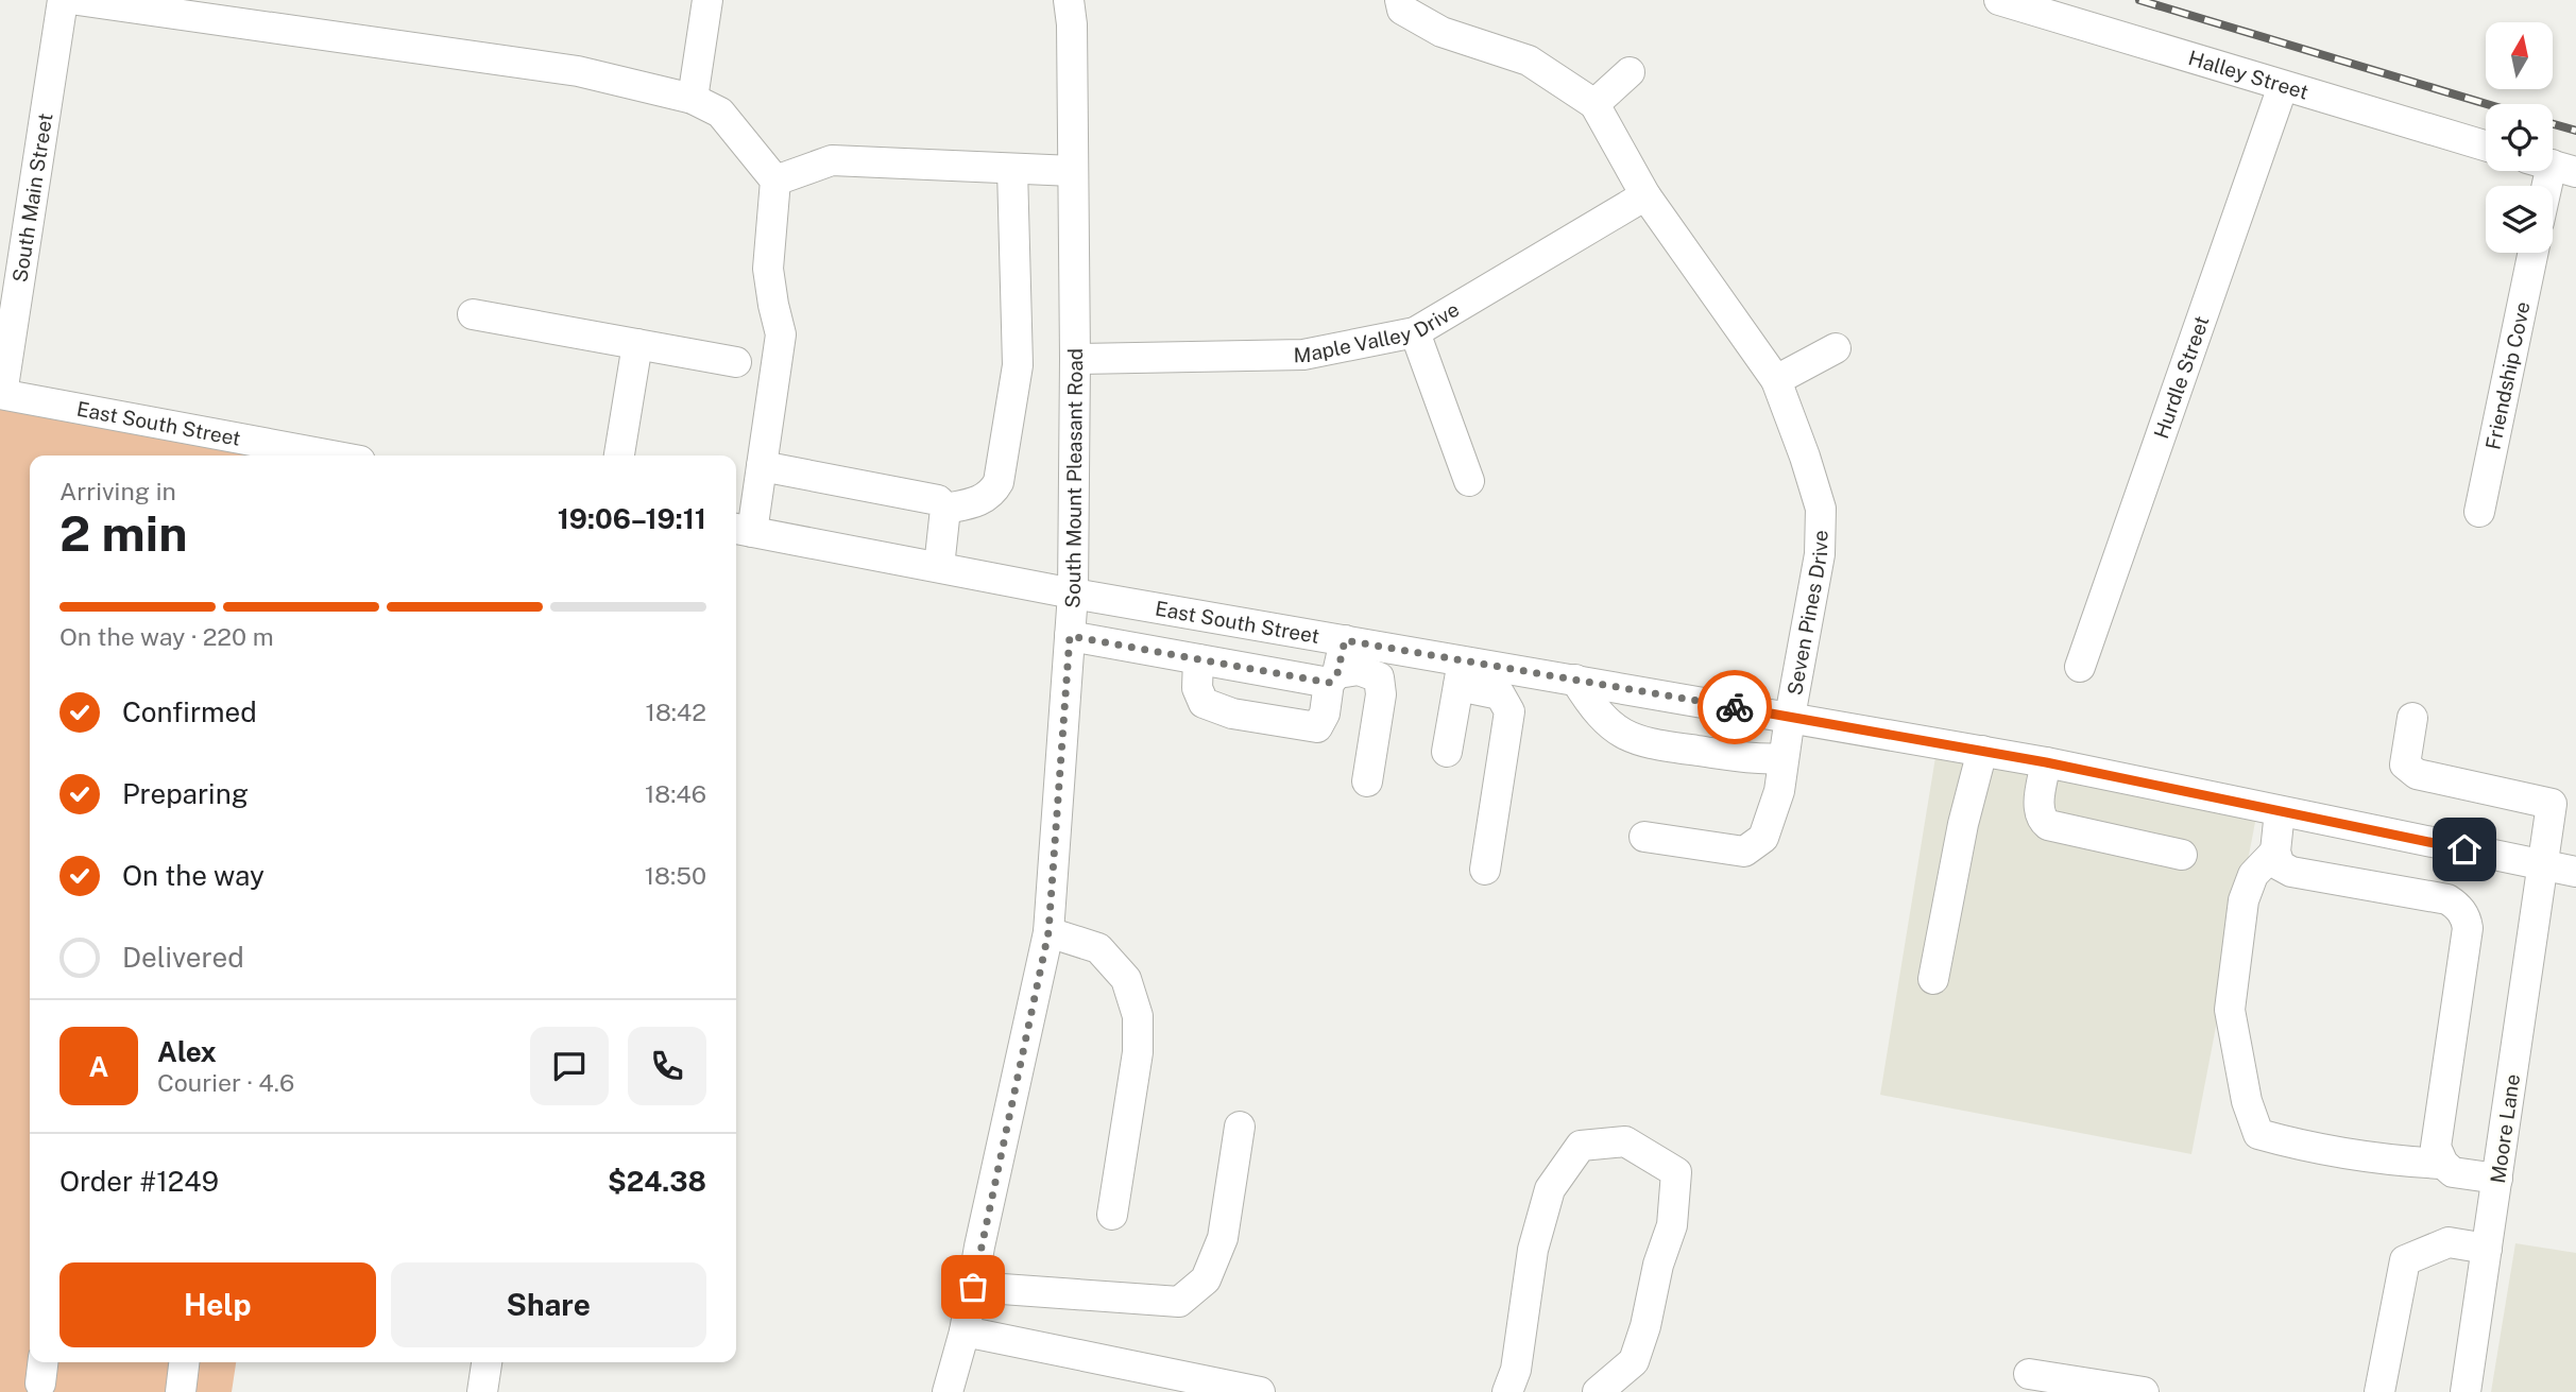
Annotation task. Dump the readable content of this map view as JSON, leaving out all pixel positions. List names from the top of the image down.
{
  "streets": {
    "street": [
      "Halley Street",
      "South Main Street",
      "Maple Valley Drive",
      "Friendship Cove",
      "Hurdle Street",
      "East South Street",
      "South Mount Pleasant Road",
      "Seven Pines Drive",
      "Moore Lane"
    ]
  },
  "crossings": [
    ["Halley Street", "Hurdle Street"],
    ["South Main Street", "East South Street"],
    ["Maple Valley Drive", "South Mount Pleasant Road"],
    ["Maple Valley Drive", "Seven Pines Drive"],
    ["East South Street", "South Mount Pleasant Road"],
    ["East South Street", "Seven Pines Drive"],
    ["East South Street", "Moore Lane"]
  ],
  "north": "top",
  "page": {
    "heading": ["2 min", "Arriving in", "19:06–19:11"],
    "panel": [
      "Alex",
      "Courier · 4.6",
      "Order #1249",
      "$24.38"
    ],
    "bar": "On the way · 220 m",
    "list": [
      ["Confirmed", "18:42"],
      ["Preparing", "18:46"],
      ["On the way", "18:50"],
      "Delivered"
    ],
    "round": "A",
    "buttons": ["Help", "Share"]
  }
}
